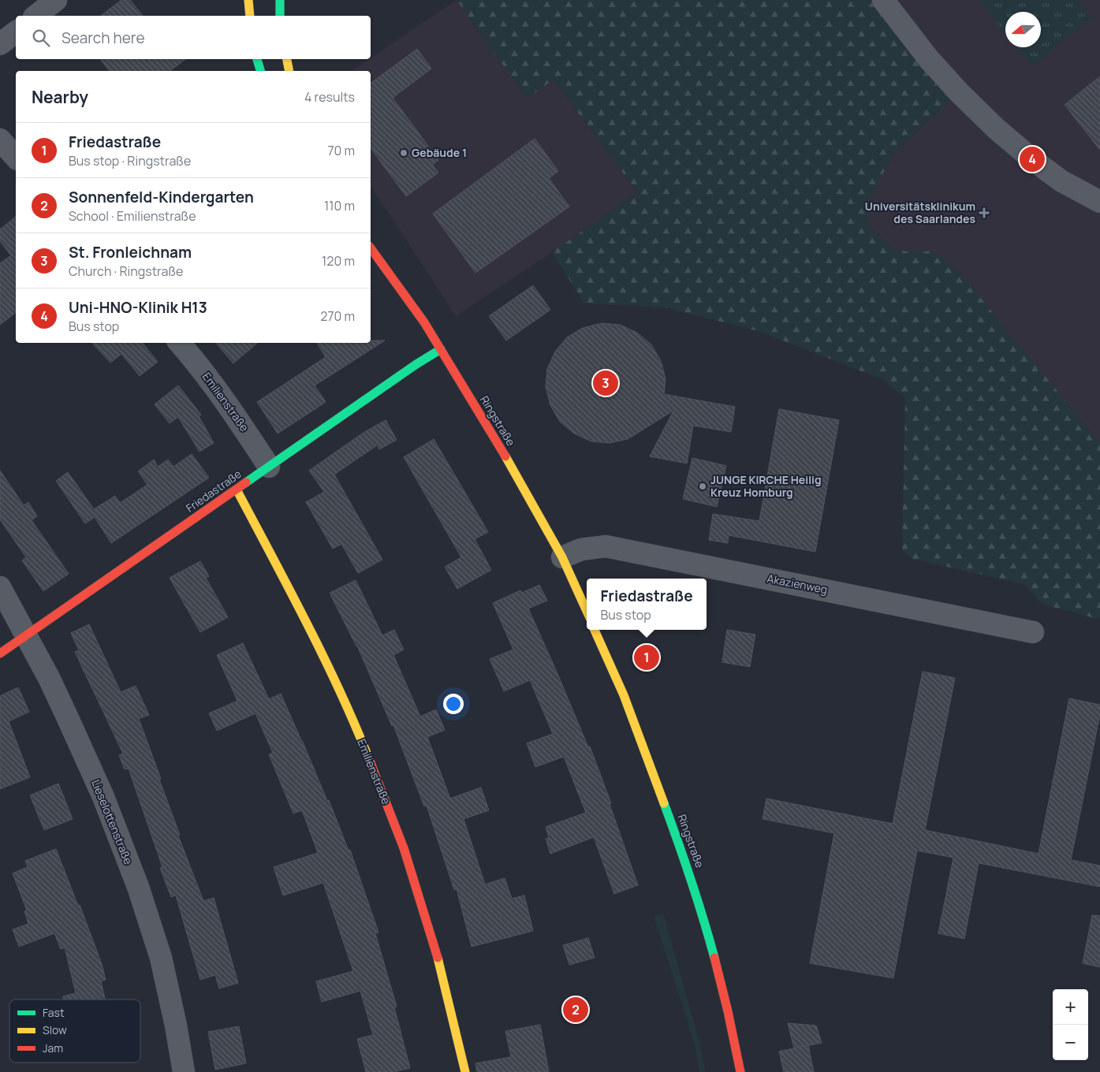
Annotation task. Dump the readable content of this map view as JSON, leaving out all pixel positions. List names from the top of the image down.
{
  "streets": {
    "street": [
      "Emilienstraße",
      "Ringstraße",
      "Friedastraße",
      "Akazienweg",
      "Lieselottenstraße"
    ]
  },
  "crossings": [
    ["Emilienstraße", "Friedastraße"],
    ["Ringstraße", "Friedastraße"],
    ["Ringstraße", "Akazienweg"],
    ["Friedastraße", "Lieselottenstraße"]
  ],
  "places": {
    "other": ["Gebäude 1", "JUNGE KIRCHE Heilig Kreuz Homburg"],
    "health": ["Universitätsklinikum des Saarlandes"]
  },
  "legend": ["Fast", "Slow", "Jam"],
  "north": "left",
  "page": {
    "search": "Search here",
    "heading": ["Nearby", "4 results"],
    "list": [
      {
        "mark": "1",
        "name": "Friedastraße",
        "note": "Bus stop · Ringstraße",
        "value": "70 m"
      },
      {
        "mark": "2",
        "name": "Sonnenfeld-Kindergarten",
        "note": "School · Emilienstraße",
        "value": "110 m"
      },
      {
        "mark": "3",
        "name": "St. Fronleichnam",
        "note": "Church · Ringstraße",
        "value": "120 m"
      },
      {
        "mark": "4",
        "name": "Uni-HNO-Klinik H13",
        "note": "Bus stop",
        "value": "270 m"
      }
    ],
    "pins": [
      "4",
      "3",
      "1",
      "2"
    ],
    "popup": ["Friedastraße", "Bus stop"],
    "map_buttons": ["+", "−"]
  }
}
